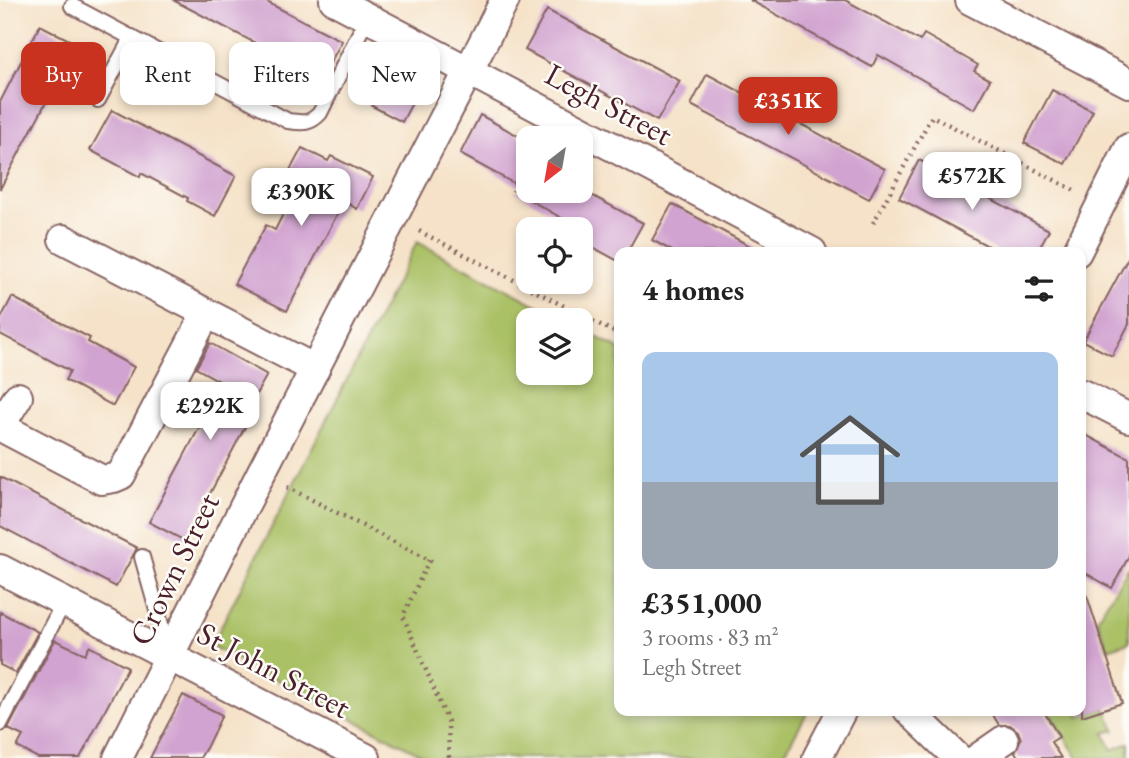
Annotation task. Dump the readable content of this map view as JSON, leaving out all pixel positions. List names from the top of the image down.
{
  "streets": {
    "street": ["Legh Street", "Crown Street", "St John Street"]
  },
  "crossings": [
    ["Legh Street", "Crown Street"],
    ["Crown Street", "St John Street"]
  ],
  "north": "bottom left",
  "page": {
    "chip": [
      "Buy",
      "Rent",
      "Filters",
      "New"
    ],
    "price": [
      "£351K",
      "£572K",
      "£390K",
      "£292K"
    ],
    "heading": "4 homes",
    "list": [
      {
        "name": "£351,000",
        "note": "3 rooms · 83 m² · Legh Street"
      }
    ]
  }
}
